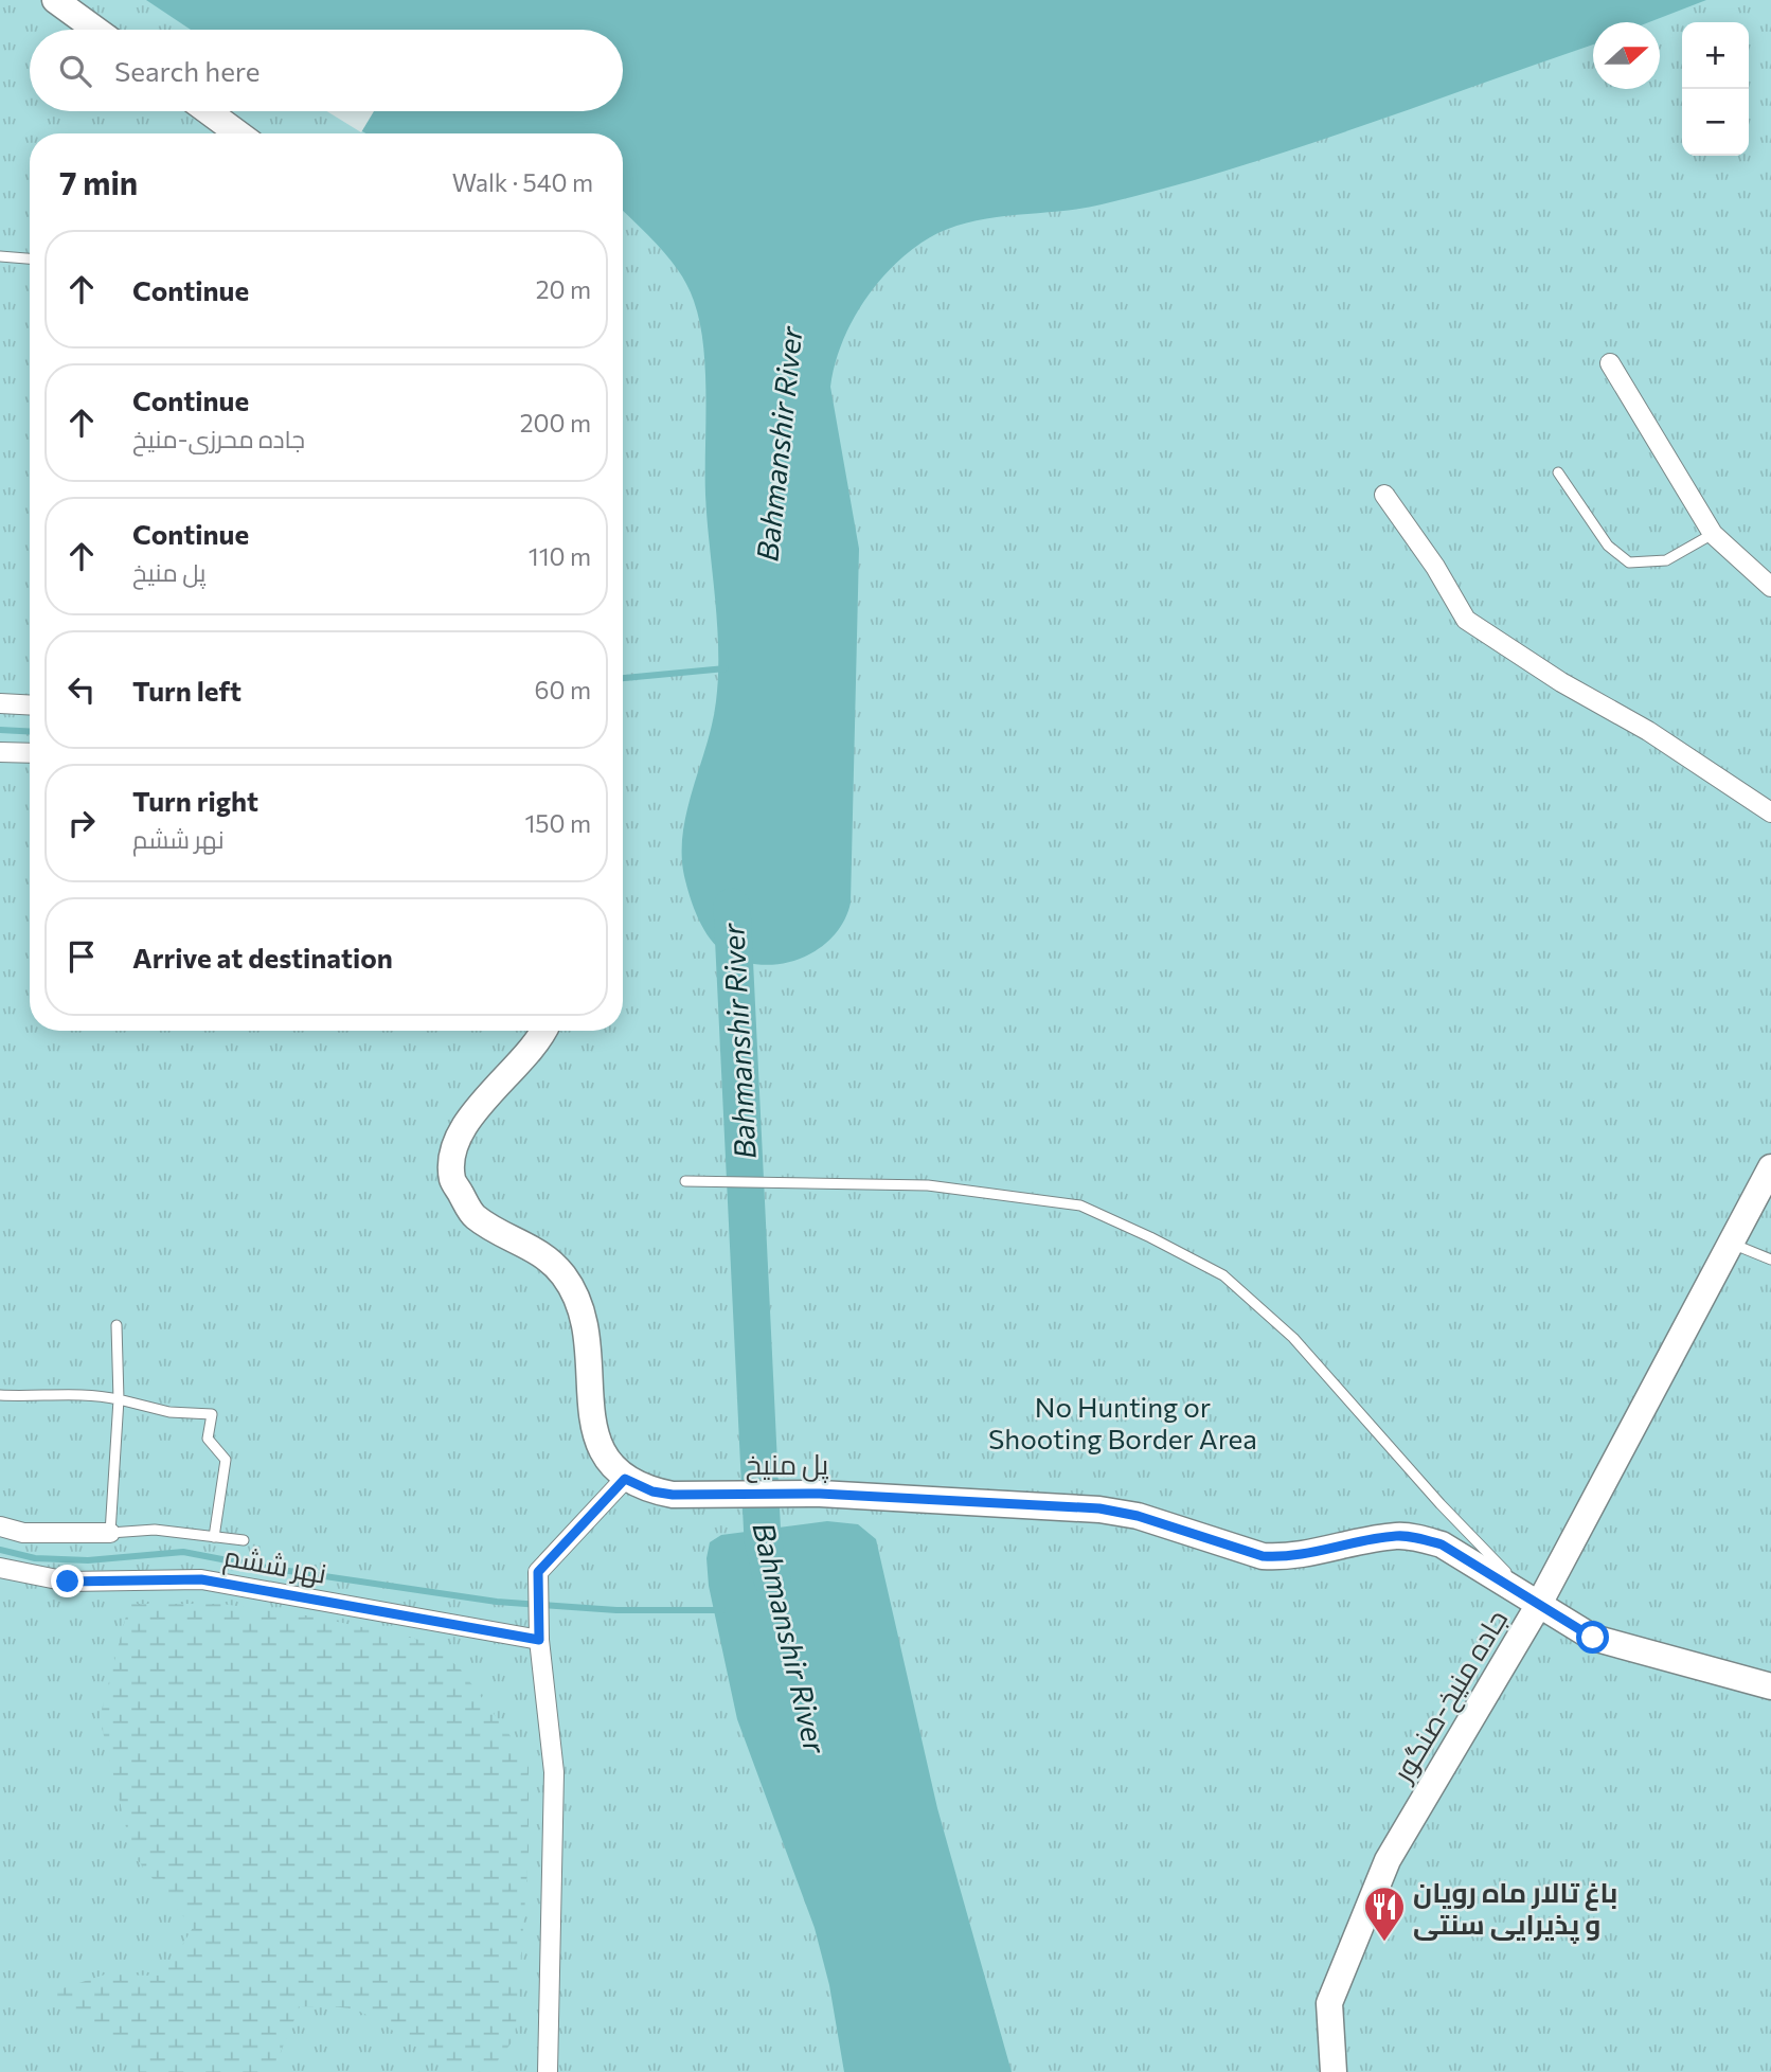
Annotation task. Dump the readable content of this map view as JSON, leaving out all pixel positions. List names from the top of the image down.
{
  "streets": {
    "main road": ["پل منیخ", "جاده منیخ-صنگور"],
    "street": ["نهر ششم"]
  },
  "crossings": [
    ["پل منیخ", "جاده منیخ-صنگور"]
  ],
  "water": ["Bahmanshir River"],
  "parks": ["No Hunting or Shooting Border Area"],
  "places": {
    "restaurant": ["باغ تالار ماه رویان و پذیرایی سنتی"]
  },
  "north": "right",
  "page": {
    "map_buttons": ["+", "−"],
    "search": "Search here",
    "heading": ["7 min", "Walk · 540 m"],
    "list": [
      ["Continue", "20 m"],
      ["Continue", "جاده محرزی-منیخ", "200 m"],
      ["Continue", "پل منیخ", "110 m"],
      ["Turn left", "60 m"],
      ["Turn right", "نهر ششم", "150 m"],
      "Arrive at destination"
    ]
  }
}
